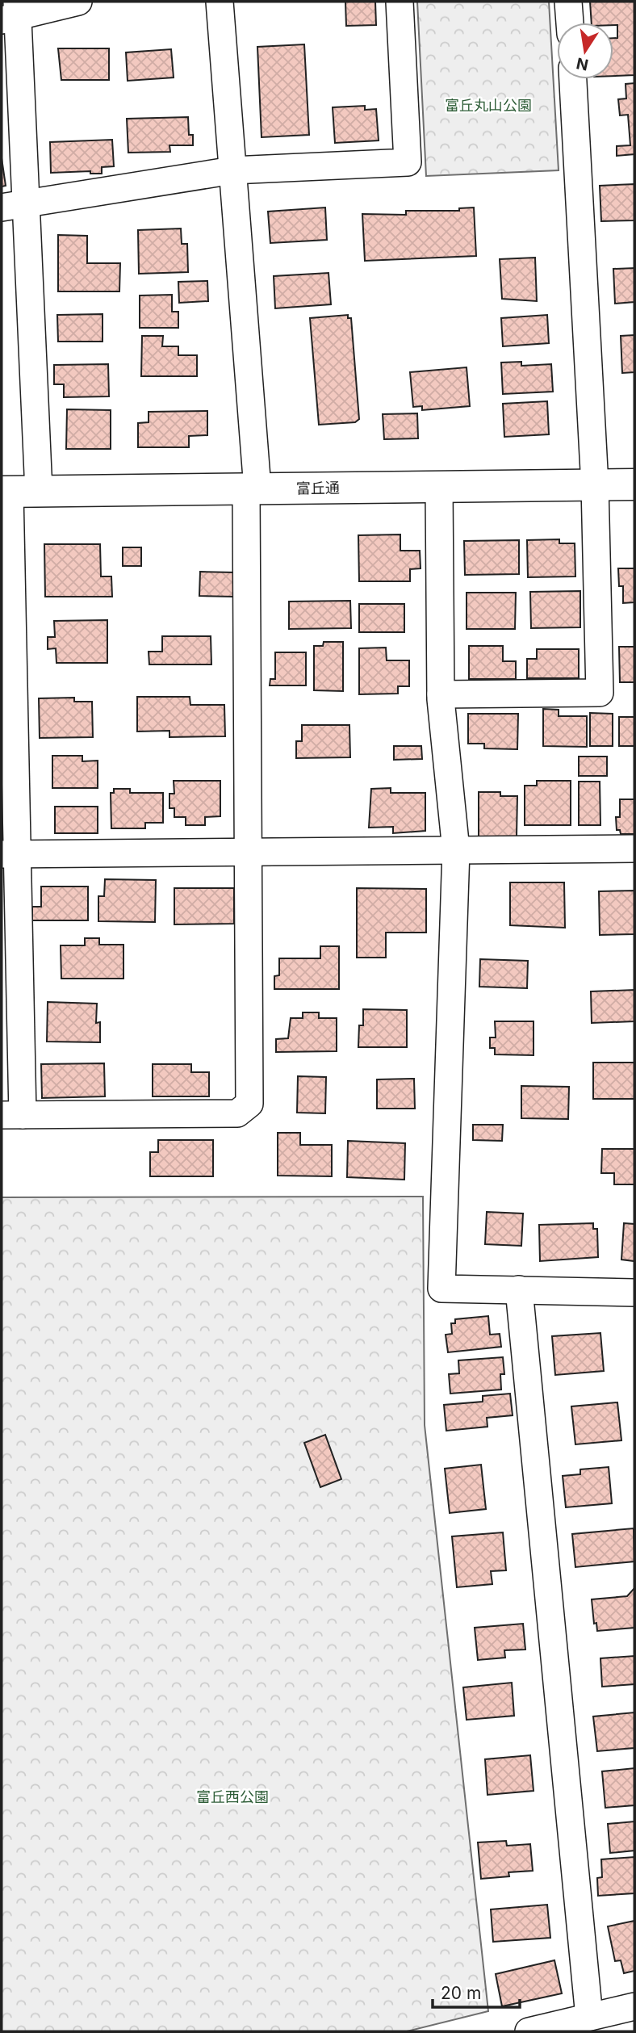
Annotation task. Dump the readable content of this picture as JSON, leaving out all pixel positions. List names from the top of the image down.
{
  "streets": {
    "street": ["富丘通"]
  },
  "parks": ["富丘丸山公園", "富丘西公園"],
  "scale_bar": "20 m",
  "north": "bottom"
}
